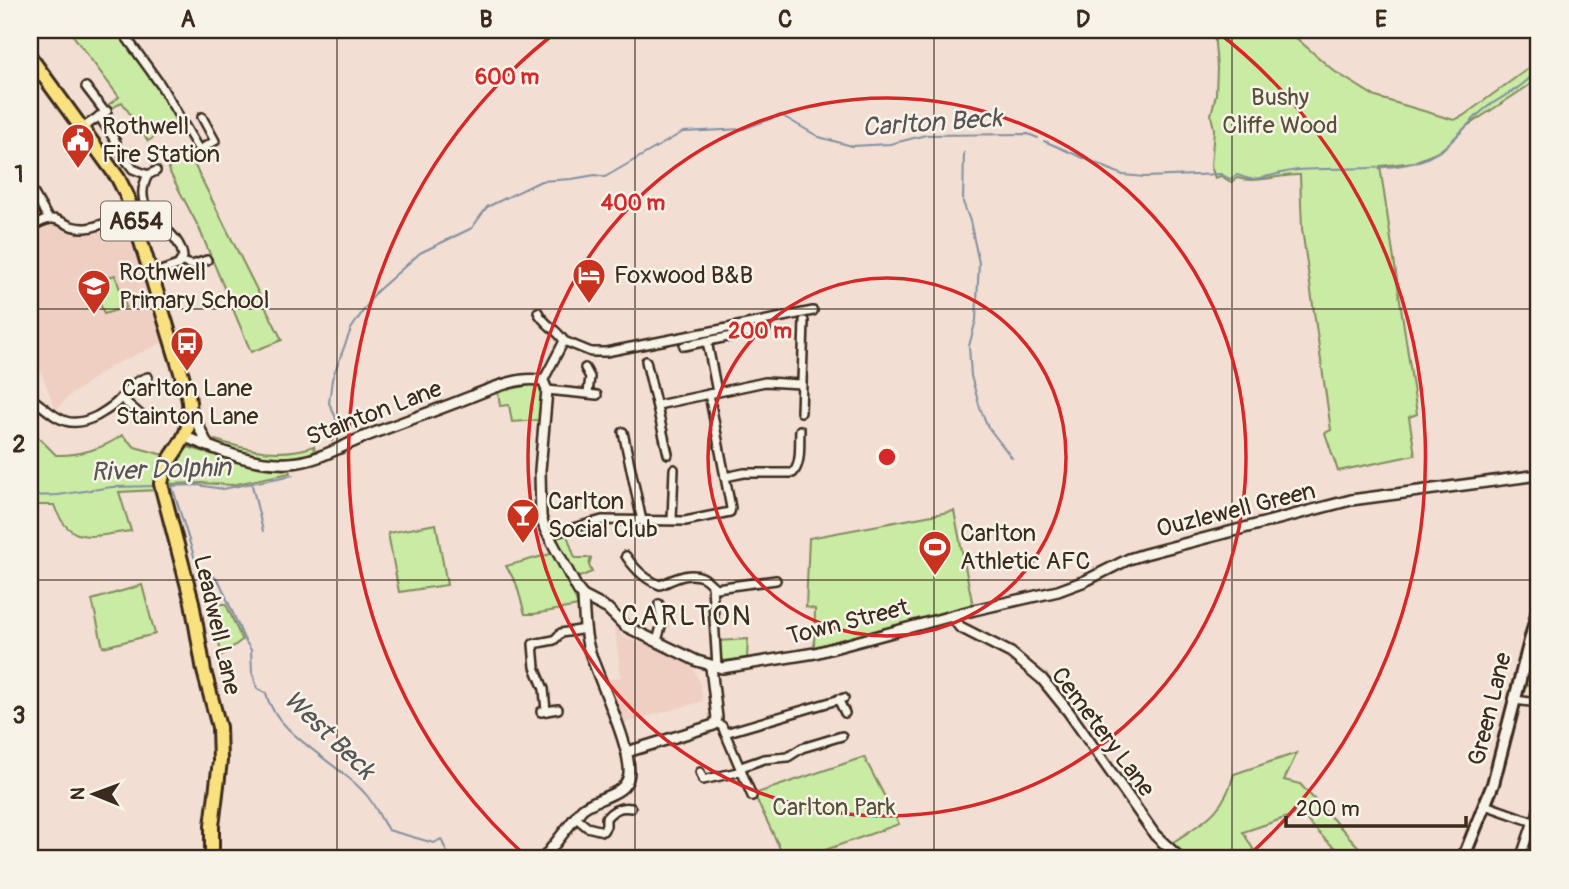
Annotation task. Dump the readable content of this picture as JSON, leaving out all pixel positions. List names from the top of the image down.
{
  "streets": {
    "main road": ["A654", "Leadwell Lane", "Green Lane"],
    "street": [
      "Stainton Lane",
      "Ouzlewell Green",
      "Town Street",
      "Cemetery Lane"
    ]
  },
  "crossings": [
    ["A654", "Leadwell Lane"],
    ["Stainton Lane", "Leadwell Lane"],
    ["Ouzlewell Green", "Town Street"],
    ["Ouzlewell Green", "Cemetery Lane"],
    ["Town Street", "Cemetery Lane"]
  ],
  "districts": ["CARLTON"],
  "water": ["Carlton Beck", "River Dolphin", "West Beck"],
  "parks": ["Bushy Cliffe Wood", "Carlton Park"],
  "places": {
    "public building": ["Rothwell Fire Station"],
    "hotel": ["Foxwood B&B"],
    "school or university": ["Rothwell Primary School"],
    "bus stop": ["Carlton Lane Stainton Lane"],
    "bar": ["Carlton Social Club"],
    "sports": ["Carlton Athletic AFC"]
  },
  "scale_bar": "200 m",
  "north": "left",
  "grid": {
    "columns": [
      "A",
      "B",
      "C",
      "D",
      "E"
    ],
    "rows": ["1", "2", "3"]
  },
  "rings": ["600 m", "400 m", "200 m"]
}
